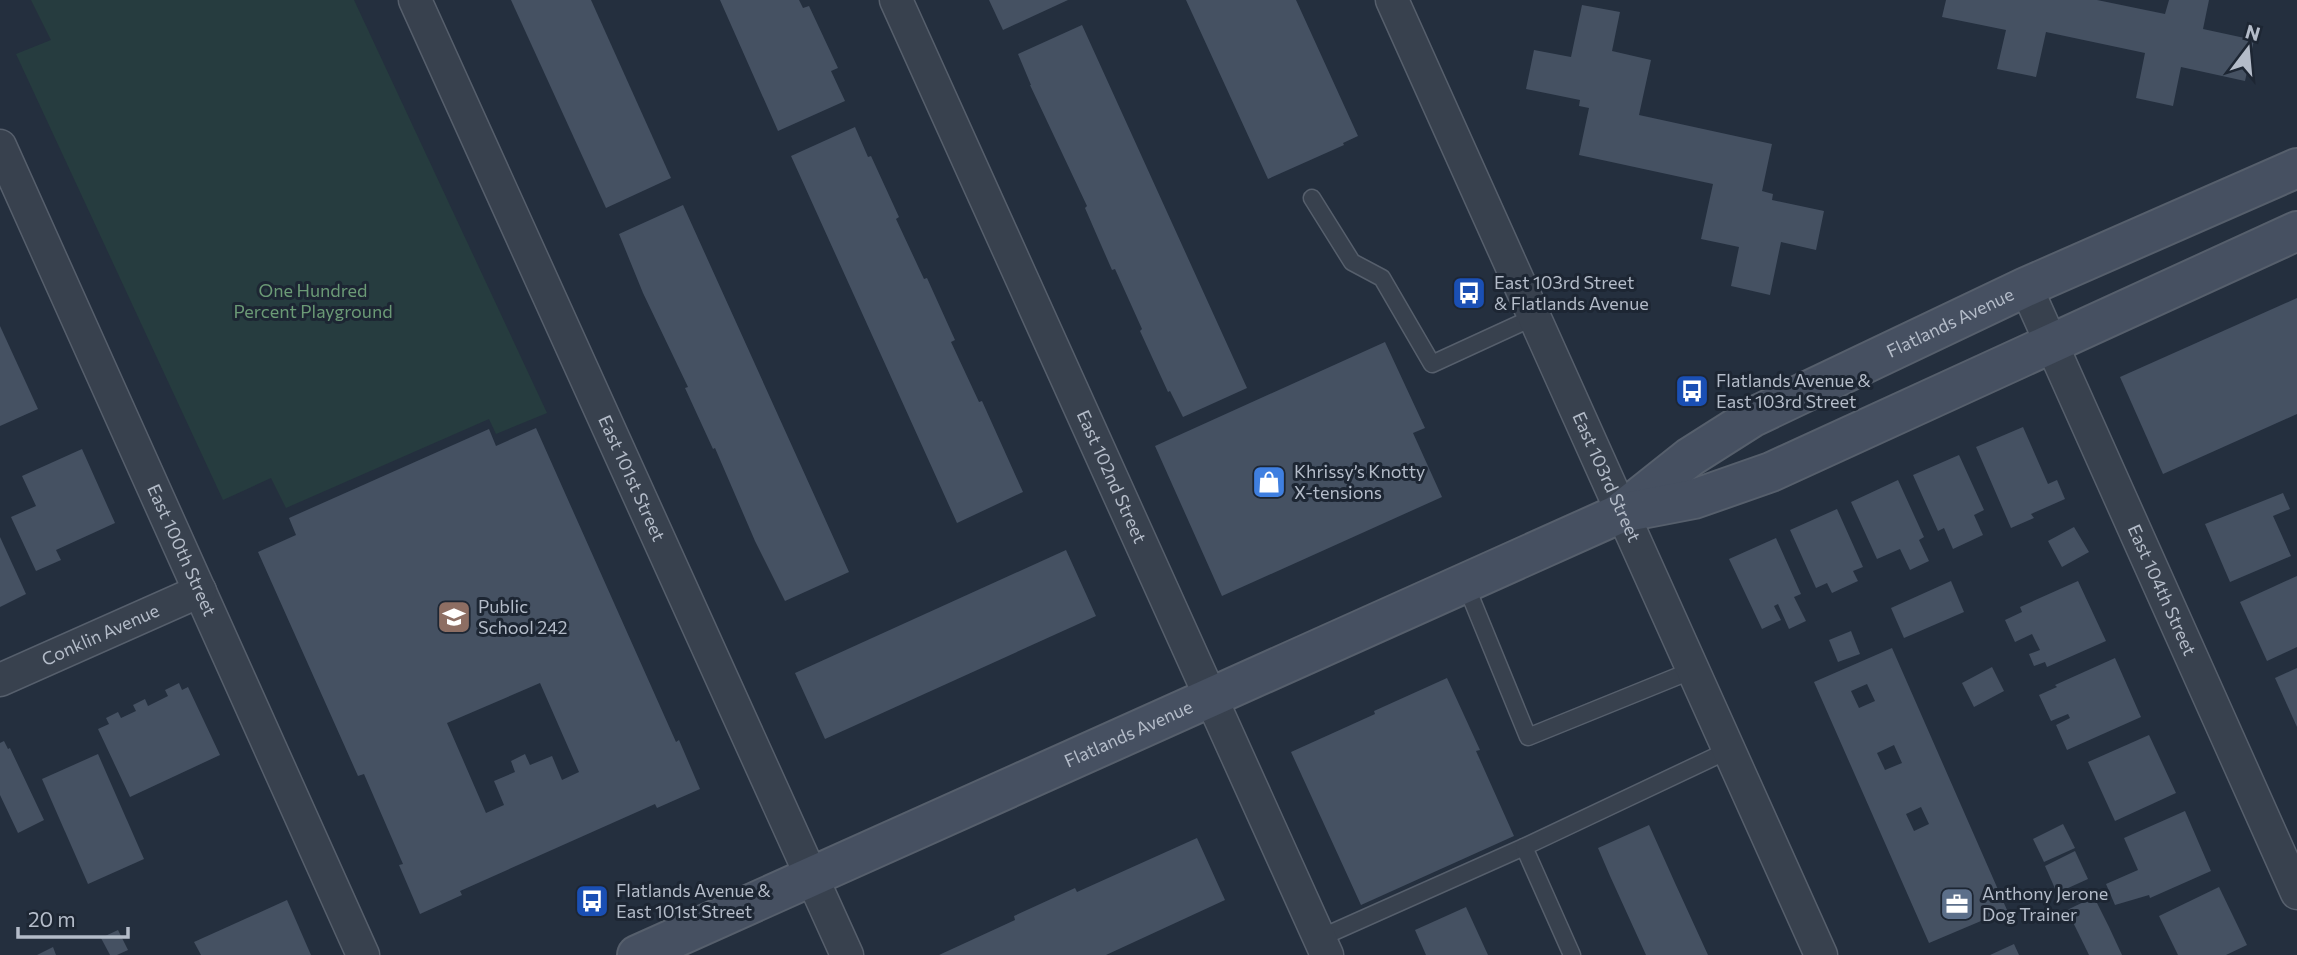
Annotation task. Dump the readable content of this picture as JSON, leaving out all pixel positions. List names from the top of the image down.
{
  "streets": {
    "main road": ["Flatlands Avenue"],
    "street": [
      "East 101st Street",
      "East 102nd Street",
      "East 103rd Street",
      "East 100th Street",
      "East 104th Street",
      "Conklin Avenue"
    ]
  },
  "crossings": [
    ["Flatlands Avenue", "East 101st Street"],
    ["Flatlands Avenue", "East 102nd Street"],
    ["Flatlands Avenue", "East 103rd Street"],
    ["Flatlands Avenue", "East 104th Street"],
    ["East 100th Street", "Conklin Avenue"]
  ],
  "parks": ["One Hundred Percent Playground"],
  "places": {
    "bus stop": ["East 103rd Street & Flatlands Avenue", "Flatlands Avenue & East 103rd Street", "Flatlands Avenue & East 101st Street"],
    "shop": ["Khrissy’s Knotty X-tensions"],
    "school or university": ["Public School 242"],
    "office": ["Anthony Jerone Dog Trainer"]
  },
  "scale_bar": "20 m",
  "north": "top"
}
